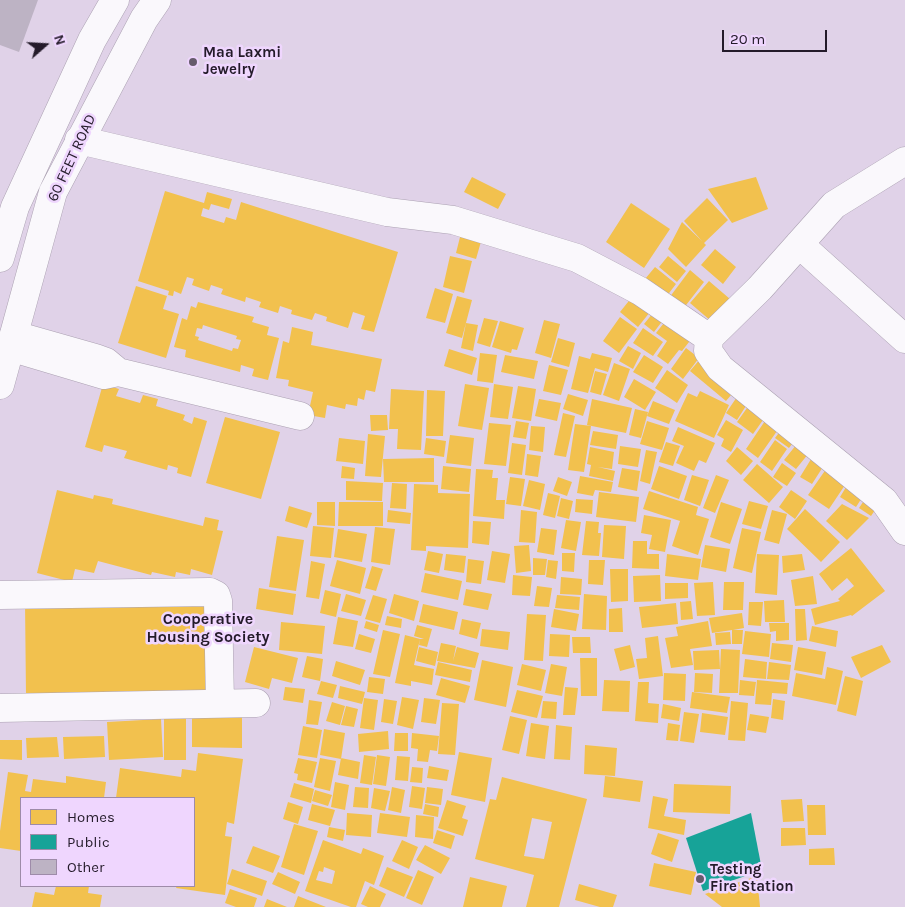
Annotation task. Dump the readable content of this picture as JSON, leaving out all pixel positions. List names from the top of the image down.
{
  "streets": {
    "street": ["60 FEET ROAD"]
  },
  "districts": ["Cooperative Housing Society"],
  "places": ["Maa Laxmi Jewelry", "Testing Fire Station"],
  "legend": ["Homes", "Public", "Other"],
  "scale_bar": "20 m",
  "north": "right"
}
